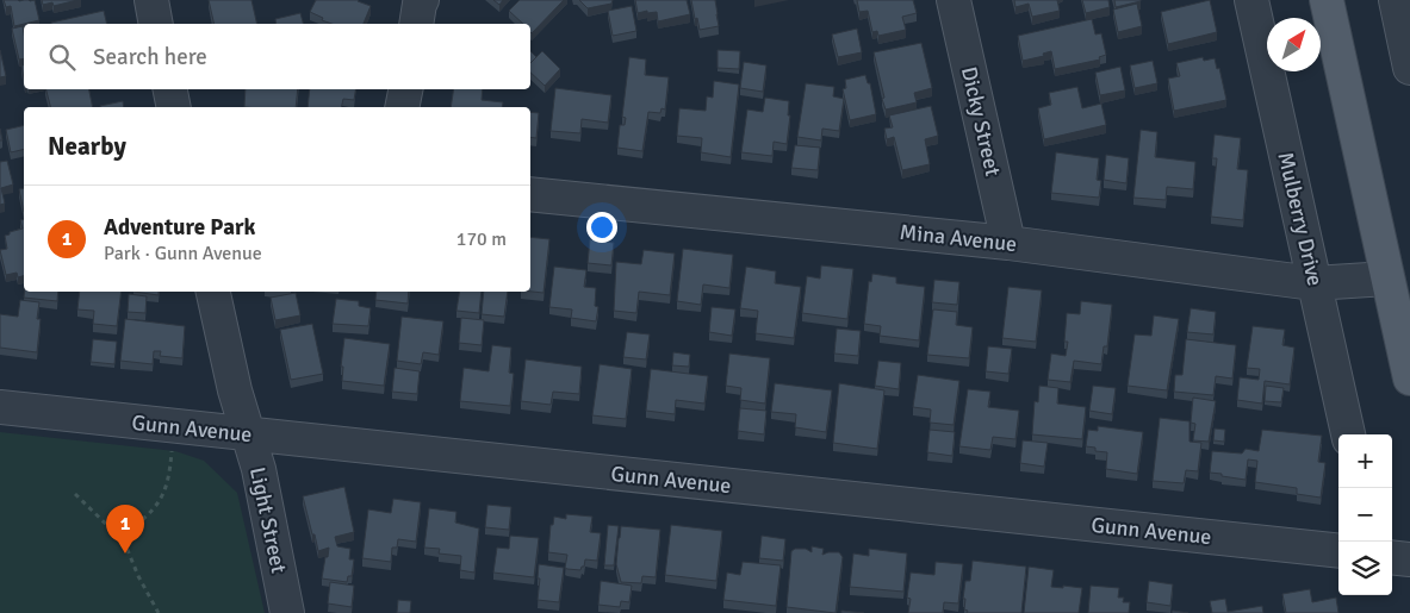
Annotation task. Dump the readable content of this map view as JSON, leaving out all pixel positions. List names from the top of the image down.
{
  "streets": {
    "street": [
      "Dicky Street",
      "Mulberry Drive",
      "Mina Avenue",
      "Gunn Avenue",
      "Light Street"
    ]
  },
  "crossings": [
    ["Dicky Street", "Mina Avenue"],
    ["Mulberry Drive", "Mina Avenue"],
    ["Gunn Avenue", "Light Street"]
  ],
  "north": "top right",
  "page": {
    "search": "Search here",
    "heading": "Nearby",
    "list": [
      {
        "mark": "1",
        "name": "Adventure Park",
        "note": "Park · Gunn Avenue",
        "value": "170 m"
      }
    ],
    "map_buttons": ["+", "−"],
    "pins": "1"
  }
}
